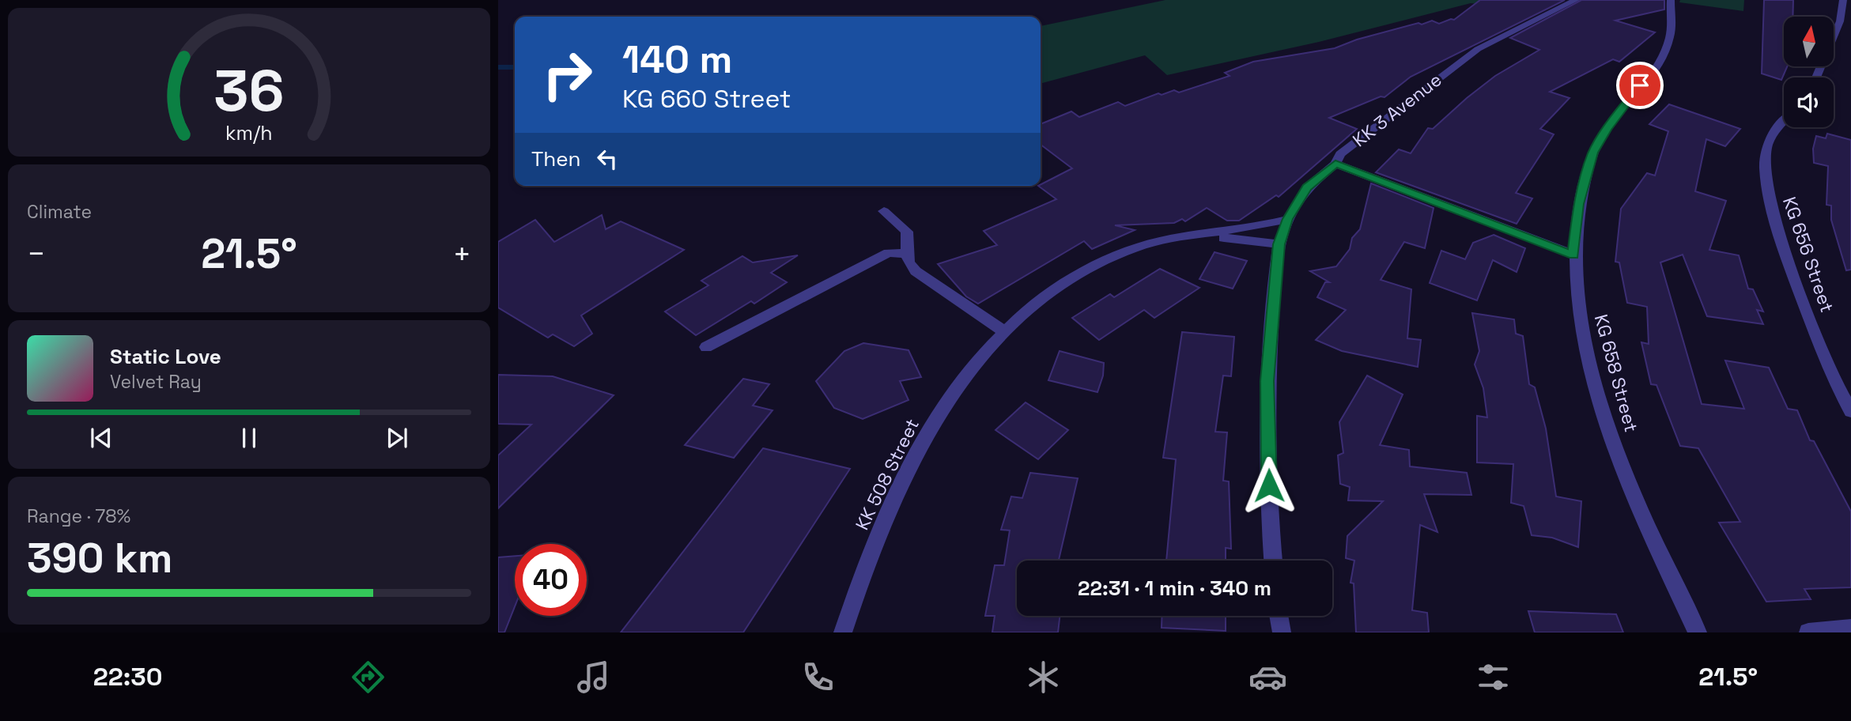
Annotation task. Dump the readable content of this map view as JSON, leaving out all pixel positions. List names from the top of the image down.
{
  "streets": {
    "street": [
      "KK 3 Avenue",
      "KG 656 Street",
      "KG 658 Street",
      "KK 508 Street"
    ]
  },
  "crossings": [
    ["KK 3 Avenue", "KK 508 Street"]
  ],
  "north": "top",
  "page": {
    "turn": ["140 m", "KG 660 Street"],
    "then": "Then",
    "tile": [
      "Climate",
      ["Range · 78%", "390 km"]
    ],
    "heat": ["−", "21.5°", "+"],
    "song": ["Static Love", "Velvet Ray"],
    "limit": "40",
    "trip": "22:31 · 1 min · 340 m",
    "tabs": ["22:30", "21.5°"],
    "gauge": ["36", "km/h"]
  }
}
